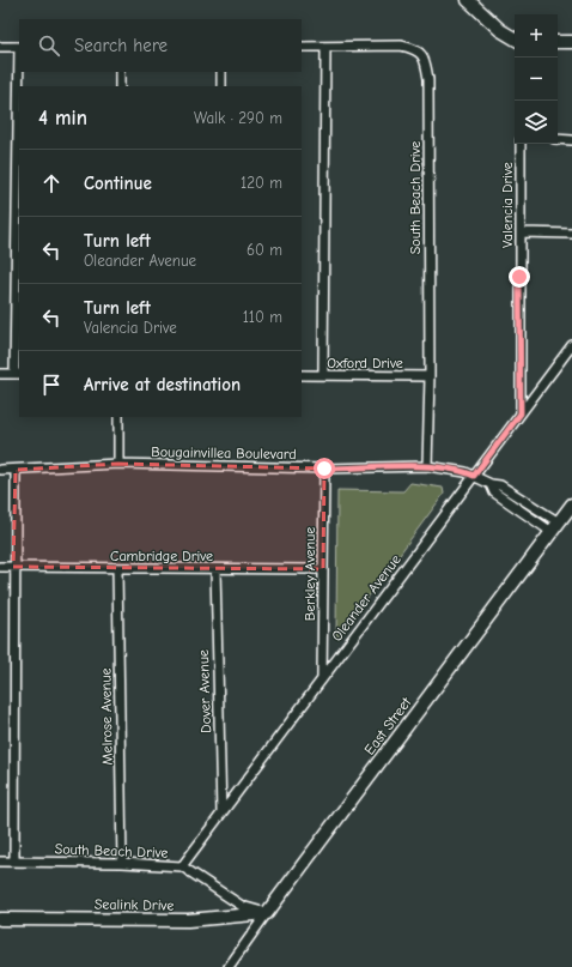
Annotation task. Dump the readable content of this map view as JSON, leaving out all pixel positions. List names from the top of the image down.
{
  "streets": {
    "main road": ["East Street", "Sealink Drive"],
    "street": [
      "South Beach Drive",
      "Valencia Drive",
      "Oxford Drive",
      "Bougainvillea Boulevard",
      "Cambridge Drive",
      "Berkley Avenue",
      "Oleander Avenue",
      "Dover Avenue",
      "Melrose Avenue"
    ]
  },
  "crossings": [
    ["South Beach Drive", "Oxford Drive"],
    ["South Beach Drive", "Bougainvillea Boulevard"],
    ["South Beach Drive", "Oleander Avenue"],
    ["South Beach Drive", "Melrose Avenue"],
    ["South Beach Drive", "East Street"],
    ["South Beach Drive", "Sealink Drive"],
    ["Valencia Drive", "Oleander Avenue"],
    ["Bougainvillea Boulevard", "Berkley Avenue"],
    ["Bougainvillea Boulevard", "Oleander Avenue"],
    ["Cambridge Drive", "Berkley Avenue"],
    ["Cambridge Drive", "Dover Avenue"],
    ["Cambridge Drive", "Melrose Avenue"],
    ["Berkley Avenue", "Oleander Avenue"],
    ["Oleander Avenue", "Dover Avenue"],
    ["East Street", "Sealink Drive"]
  ],
  "page": {
    "map_buttons": ["+", "−"],
    "search": "Search here",
    "heading": ["4 min", "Walk · 290 m"],
    "list": [
      ["Continue", "120 m"],
      ["Turn left", "Oleander Avenue", "60 m"],
      ["Turn left", "Valencia Drive", "110 m"],
      "Arrive at destination"
    ]
  }
}
